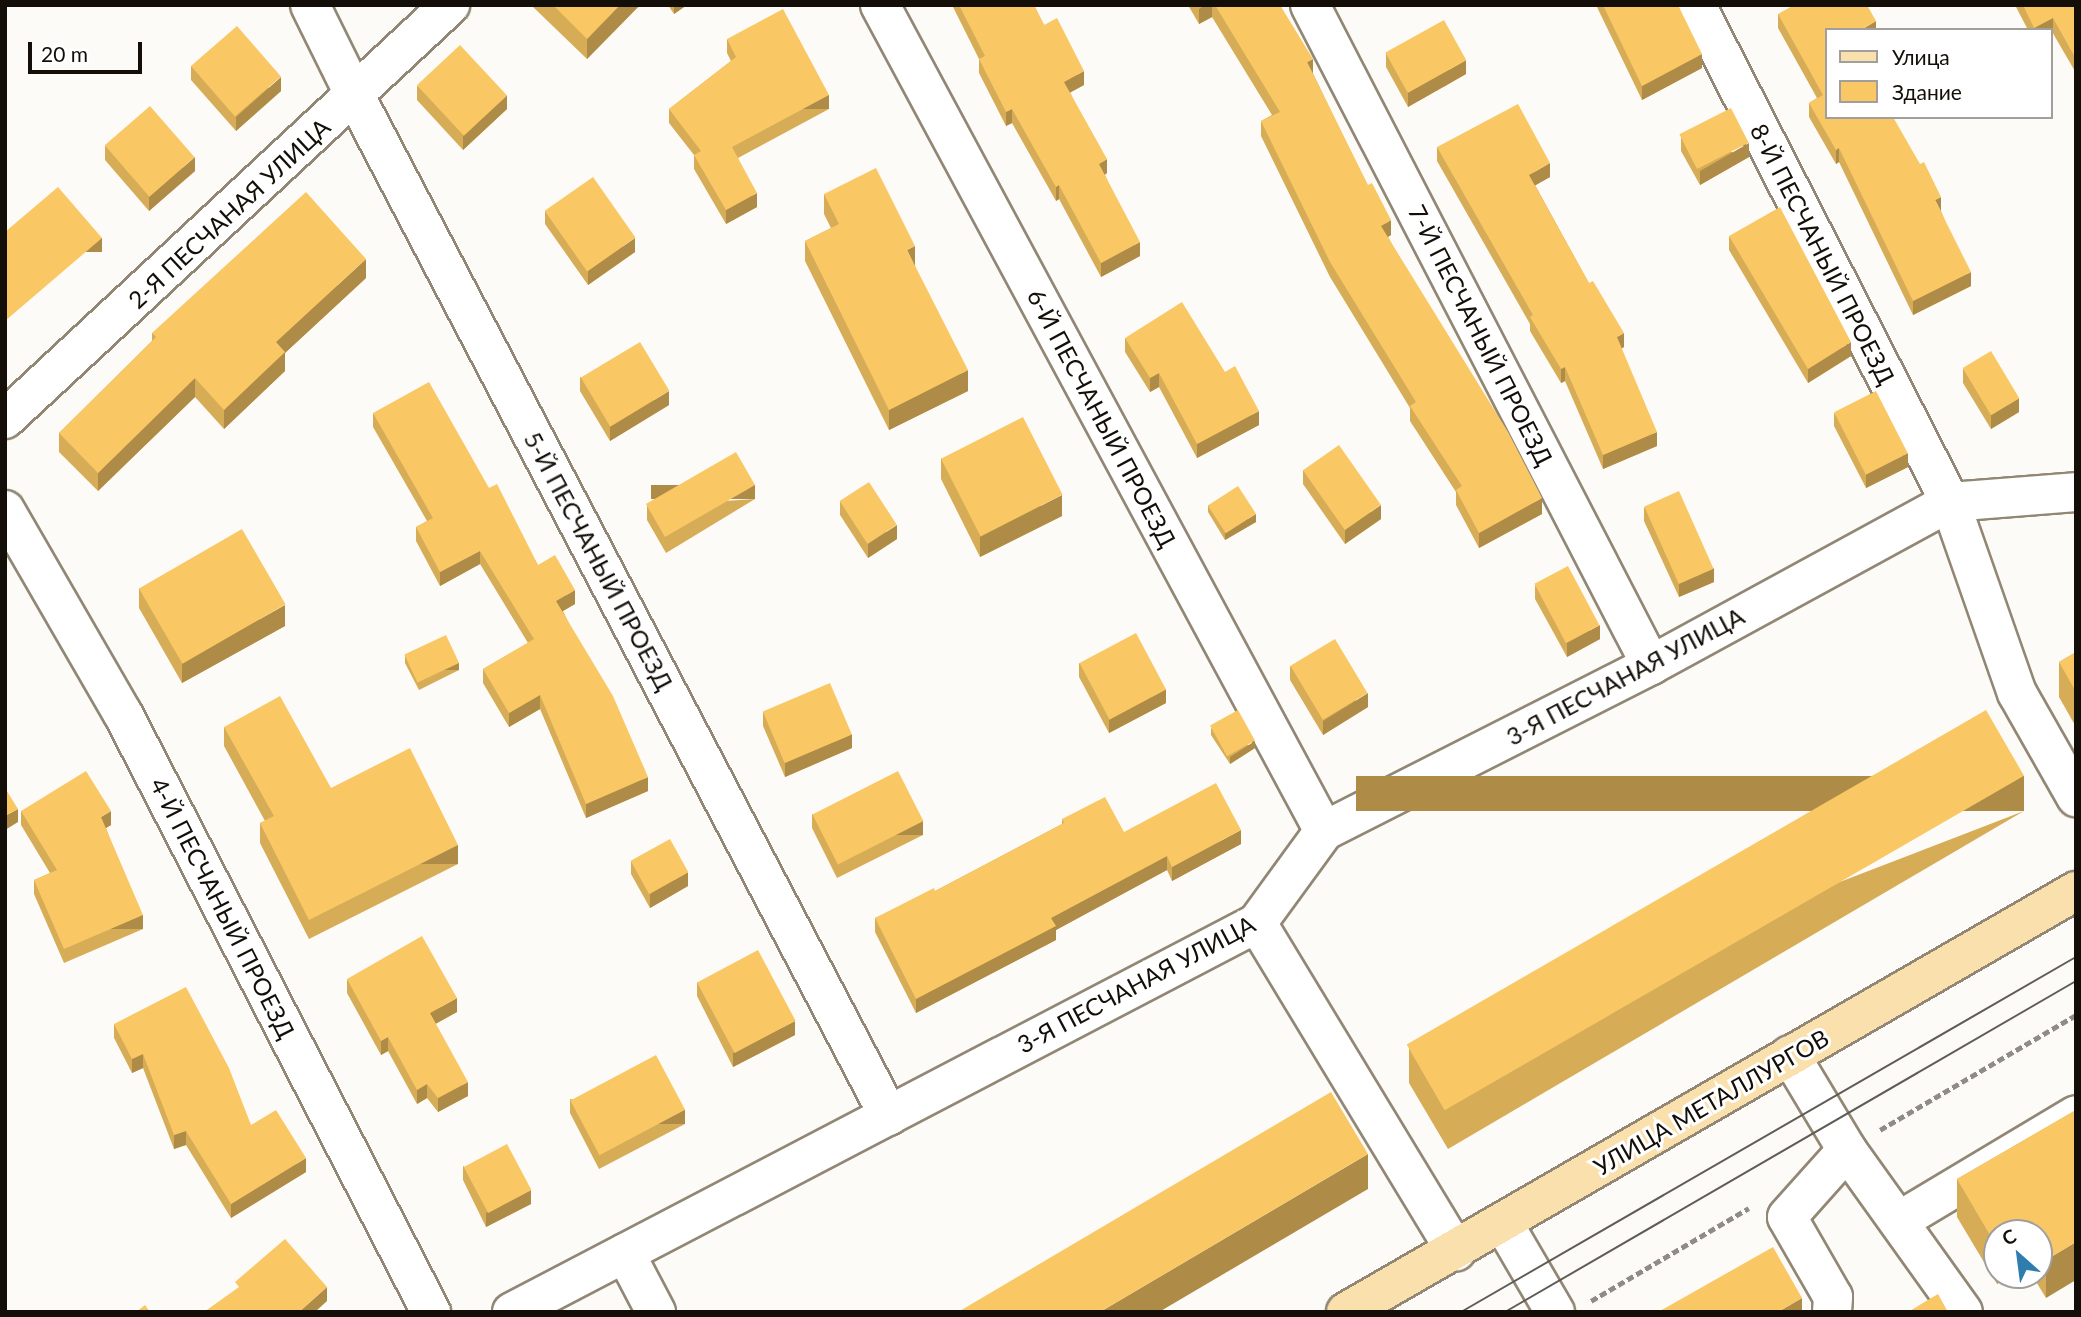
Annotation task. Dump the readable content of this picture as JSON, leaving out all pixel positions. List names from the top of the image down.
{
  "streets": {
    "main road": ["УЛИЦА МЕТАЛЛУРГОВ"],
    "street": [
      "2-Я ПЕСЧАНАЯ УЛИЦА",
      "8-Й ПЕСЧАНЫЙ ПРОЕЗД",
      "7-Й ПЕСЧАНЫЙ ПРОЕЗД",
      "6-Й ПЕСЧАНЫЙ ПРОЕЗД",
      "5-Й ПЕСЧАНЫЙ ПРОЕЗД",
      "3-Я ПЕСЧАНАЯ УЛИЦА",
      "4-Й ПЕСЧАНЫЙ ПРОЕЗД"
    ]
  },
  "crossings": [
    ["2-Я ПЕСЧАНАЯ УЛИЦА", "5-Й ПЕСЧАНЫЙ ПРОЕЗД"],
    ["8-Й ПЕСЧАНЫЙ ПРОЕЗД", "3-Я ПЕСЧАНАЯ УЛИЦА"],
    ["7-Й ПЕСЧАНЫЙ ПРОЕЗД", "3-Я ПЕСЧАНАЯ УЛИЦА"],
    ["6-Й ПЕСЧАНЫЙ ПРОЕЗД", "3-Я ПЕСЧАНАЯ УЛИЦА"],
    ["5-Й ПЕСЧАНЫЙ ПРОЕЗД", "3-Я ПЕСЧАНАЯ УЛИЦА"]
  ],
  "legend": ["Улица", "Здание"],
  "scale_bar": "20 m",
  "north": "top left"
}
